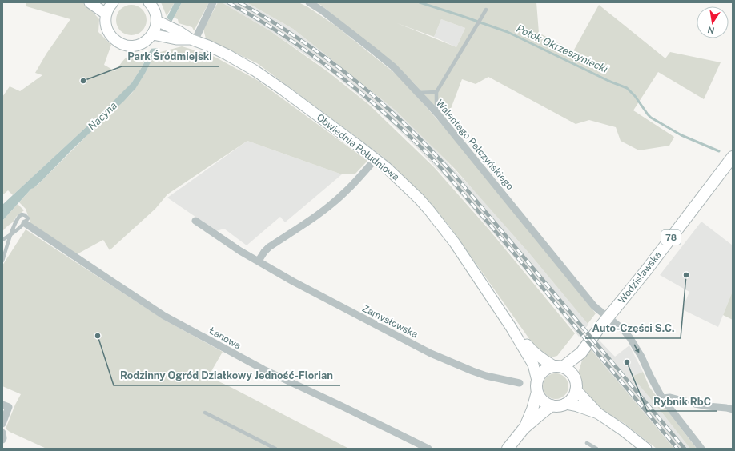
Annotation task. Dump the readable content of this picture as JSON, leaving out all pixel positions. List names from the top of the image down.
{
  "streets": {
    "main road": ["Obwiednia Południowa", "78", "Wodzisławska"],
    "street": ["Walentego Pełczyńskiego", "Zamysłowska", "Łanowa"]
  },
  "crossings": [
    ["Walentego Pełczyńskiego", "Wodzisławska"],
    ["Obwiednia Południowa", "78"],
    ["Obwiednia Południowa", "Wodzisławska"],
    ["78", "Wodzisławska"]
  ],
  "water": ["Potok Okrzeszyniecki", "Nacyna"],
  "places": [
    "Park Śródmiejski",
    "Auto-Części S.C.",
    "Rodzinny Ogród Działkowy Jedność-Florian",
    "Rybnik RbC"
  ],
  "north": "bottom"
}
